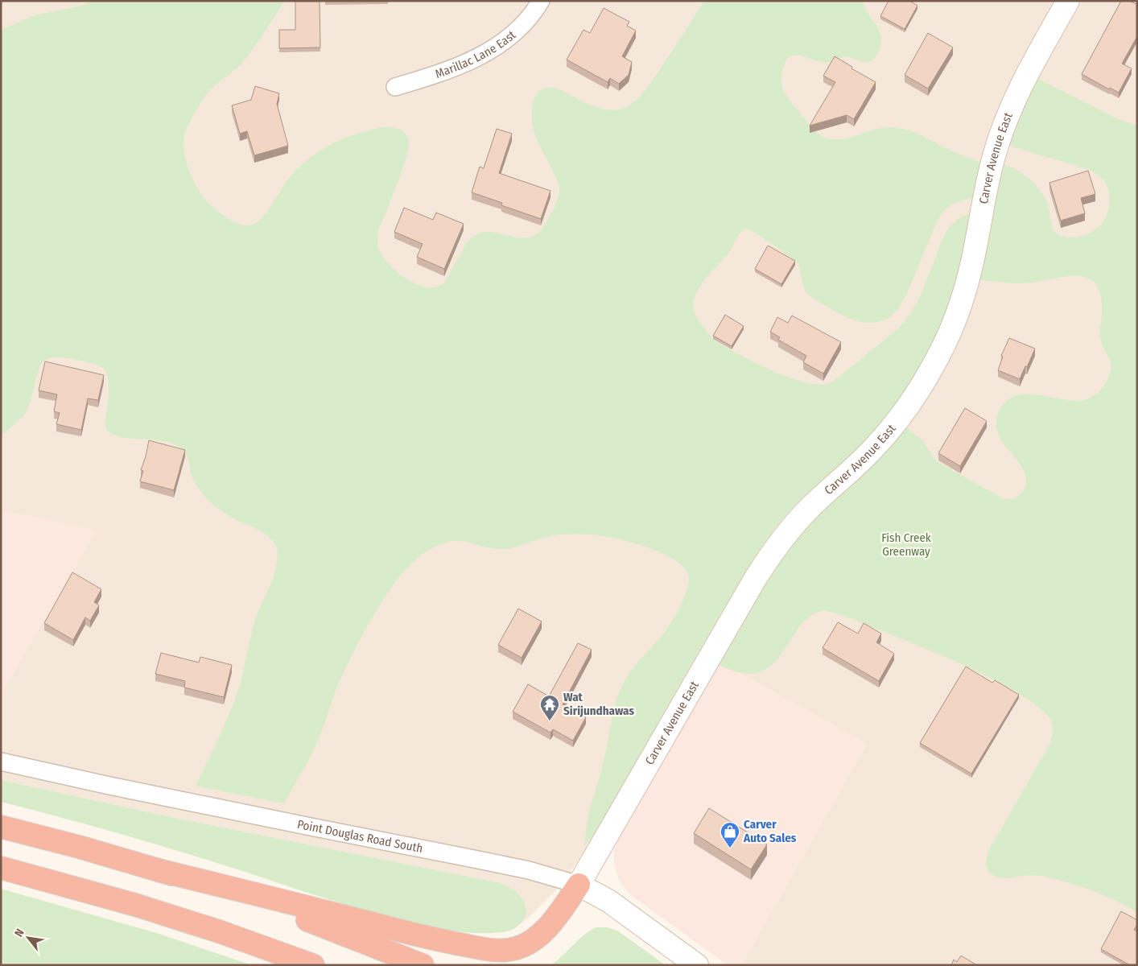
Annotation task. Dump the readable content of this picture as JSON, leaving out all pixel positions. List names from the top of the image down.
{
  "streets": {
    "street": ["Marillac Lane East", "Carver Avenue East", "Point Douglas Road South"]
  },
  "crossings": [
    ["Carver Avenue East", "Point Douglas Road South"]
  ],
  "parks": ["Fish Creek Greenway"],
  "places": {
    "temple": ["Wat Sirijundhawas"],
    "shop": ["Carver Auto Sales"]
  },
  "north": "top left"
}
